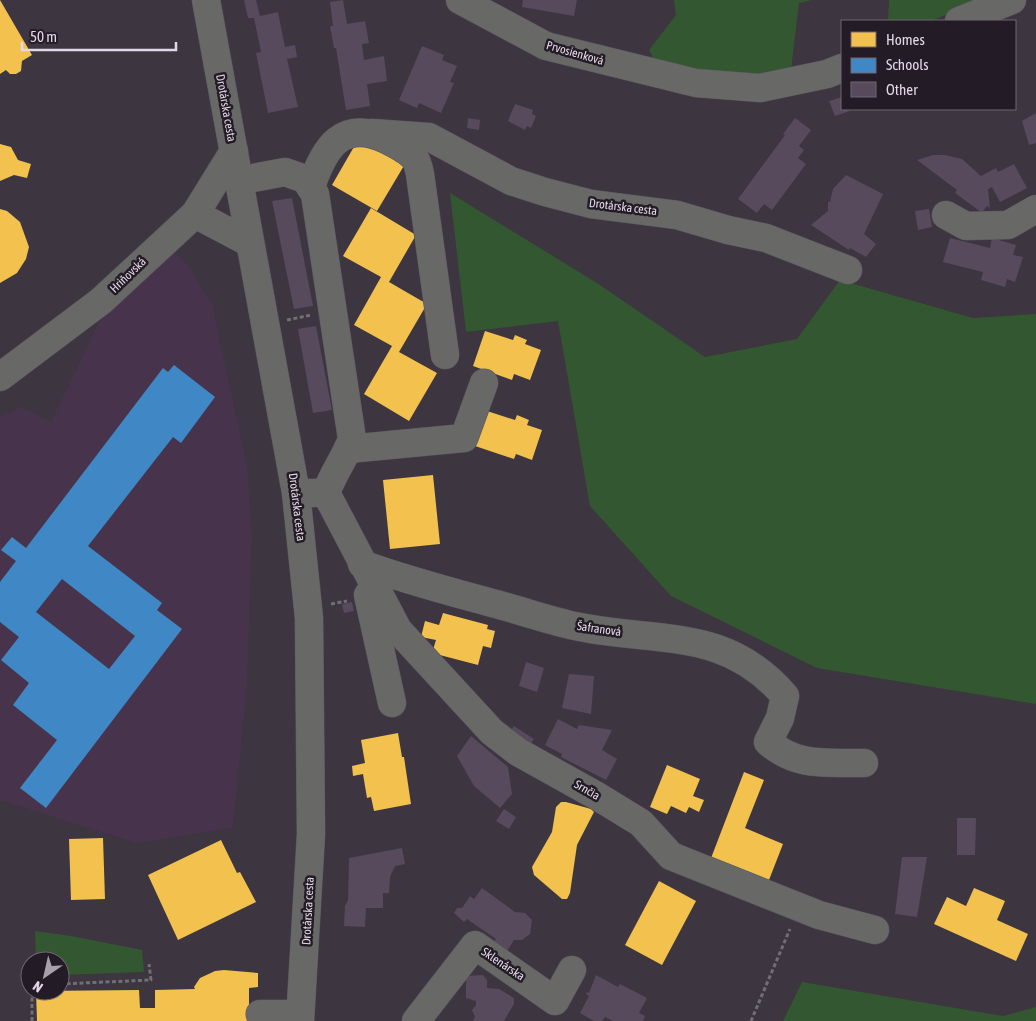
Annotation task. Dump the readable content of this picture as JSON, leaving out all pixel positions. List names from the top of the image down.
{
  "streets": {
    "street": [
      "Prvosienková",
      "Drotárska cesta",
      "Hriňovská",
      "Šafranová",
      "Srnčia",
      "Sklenárska"
    ]
  },
  "crossings": [
    ["Drotárska cesta", "Hriňovská"],
    ["Šafranová", "Srnčia"]
  ],
  "legend": ["Homes", "Schools", "Other"],
  "scale_bar": "50 m",
  "north": "bottom left"
}
